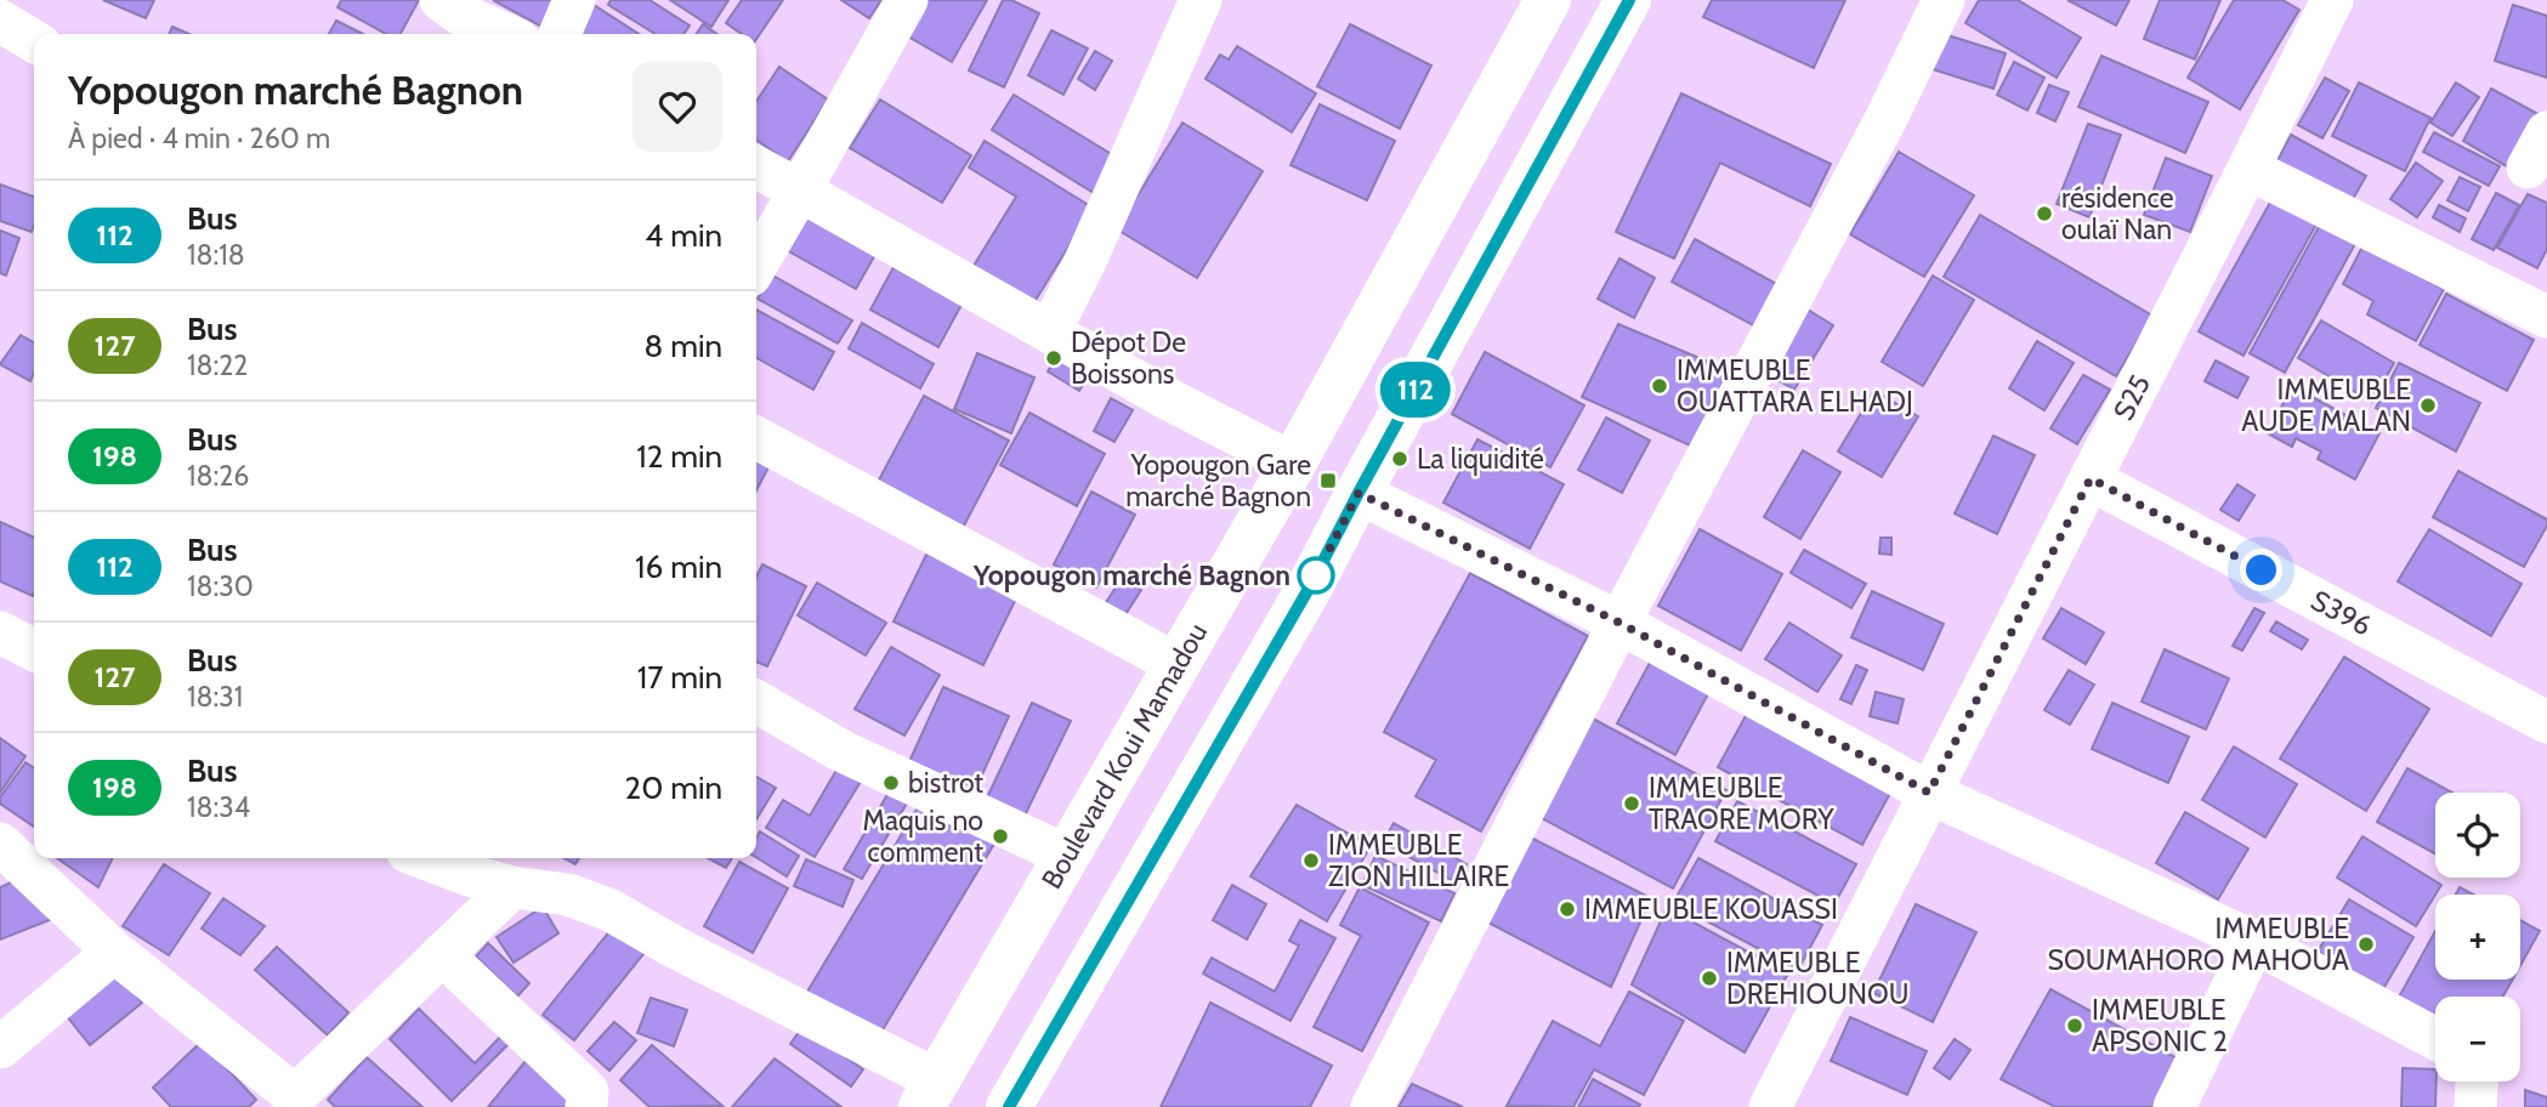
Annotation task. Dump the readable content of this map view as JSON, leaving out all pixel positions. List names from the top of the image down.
{
  "streets": {
    "main road": ["Boulevard Koui Mamadou"],
    "street": ["S25", "S396"]
  },
  "crossings": [
    ["S25", "S396"]
  ],
  "places": {
    "other": [
      "résidence oulaï Nan",
      "Dépot De Boissons",
      "IMMEUBLE OUATTARA ELHADJ",
      "IMMEUBLE AUDE MALAN",
      "La liquidité",
      "Yopougon marché Bagnon",
      "bistrot",
      "IMMEUBLE TRAORE MORY",
      "Maquis no comment",
      "IMMEUBLE ZION HILLAIRE",
      "IMMEUBLE KOUASSI",
      "IMMEUBLE SOUMAHORO MAHOUA",
      "IMMEUBLE DREHIOUNOU",
      "IMMEUBLE APSONIC 2"
    ],
    "transit": ["Yopougon Gare marché Bagnon"]
  },
  "lines": ["bus line 112"],
  "page": {
    "on_map": "112",
    "heading": ["Yopougon marché Bagnon", "À pied · 4 min · 260 m"],
    "list": [
      {
        "mark": "112",
        "name": "Bus",
        "note": "18:18",
        "value": "4 min"
      },
      {
        "mark": "127",
        "name": "Bus",
        "note": "18:22",
        "value": "8 min"
      },
      {
        "mark": "198",
        "name": "Bus",
        "note": "18:26",
        "value": "12 min"
      },
      {
        "mark": "112",
        "name": "Bus",
        "note": "18:30",
        "value": "16 min"
      },
      {
        "mark": "127",
        "name": "Bus",
        "note": "18:31",
        "value": "17 min"
      },
      {
        "mark": "198",
        "name": "Bus",
        "note": "18:34",
        "value": "20 min"
      }
    ],
    "map_buttons": ["+", "−"]
  }
}
